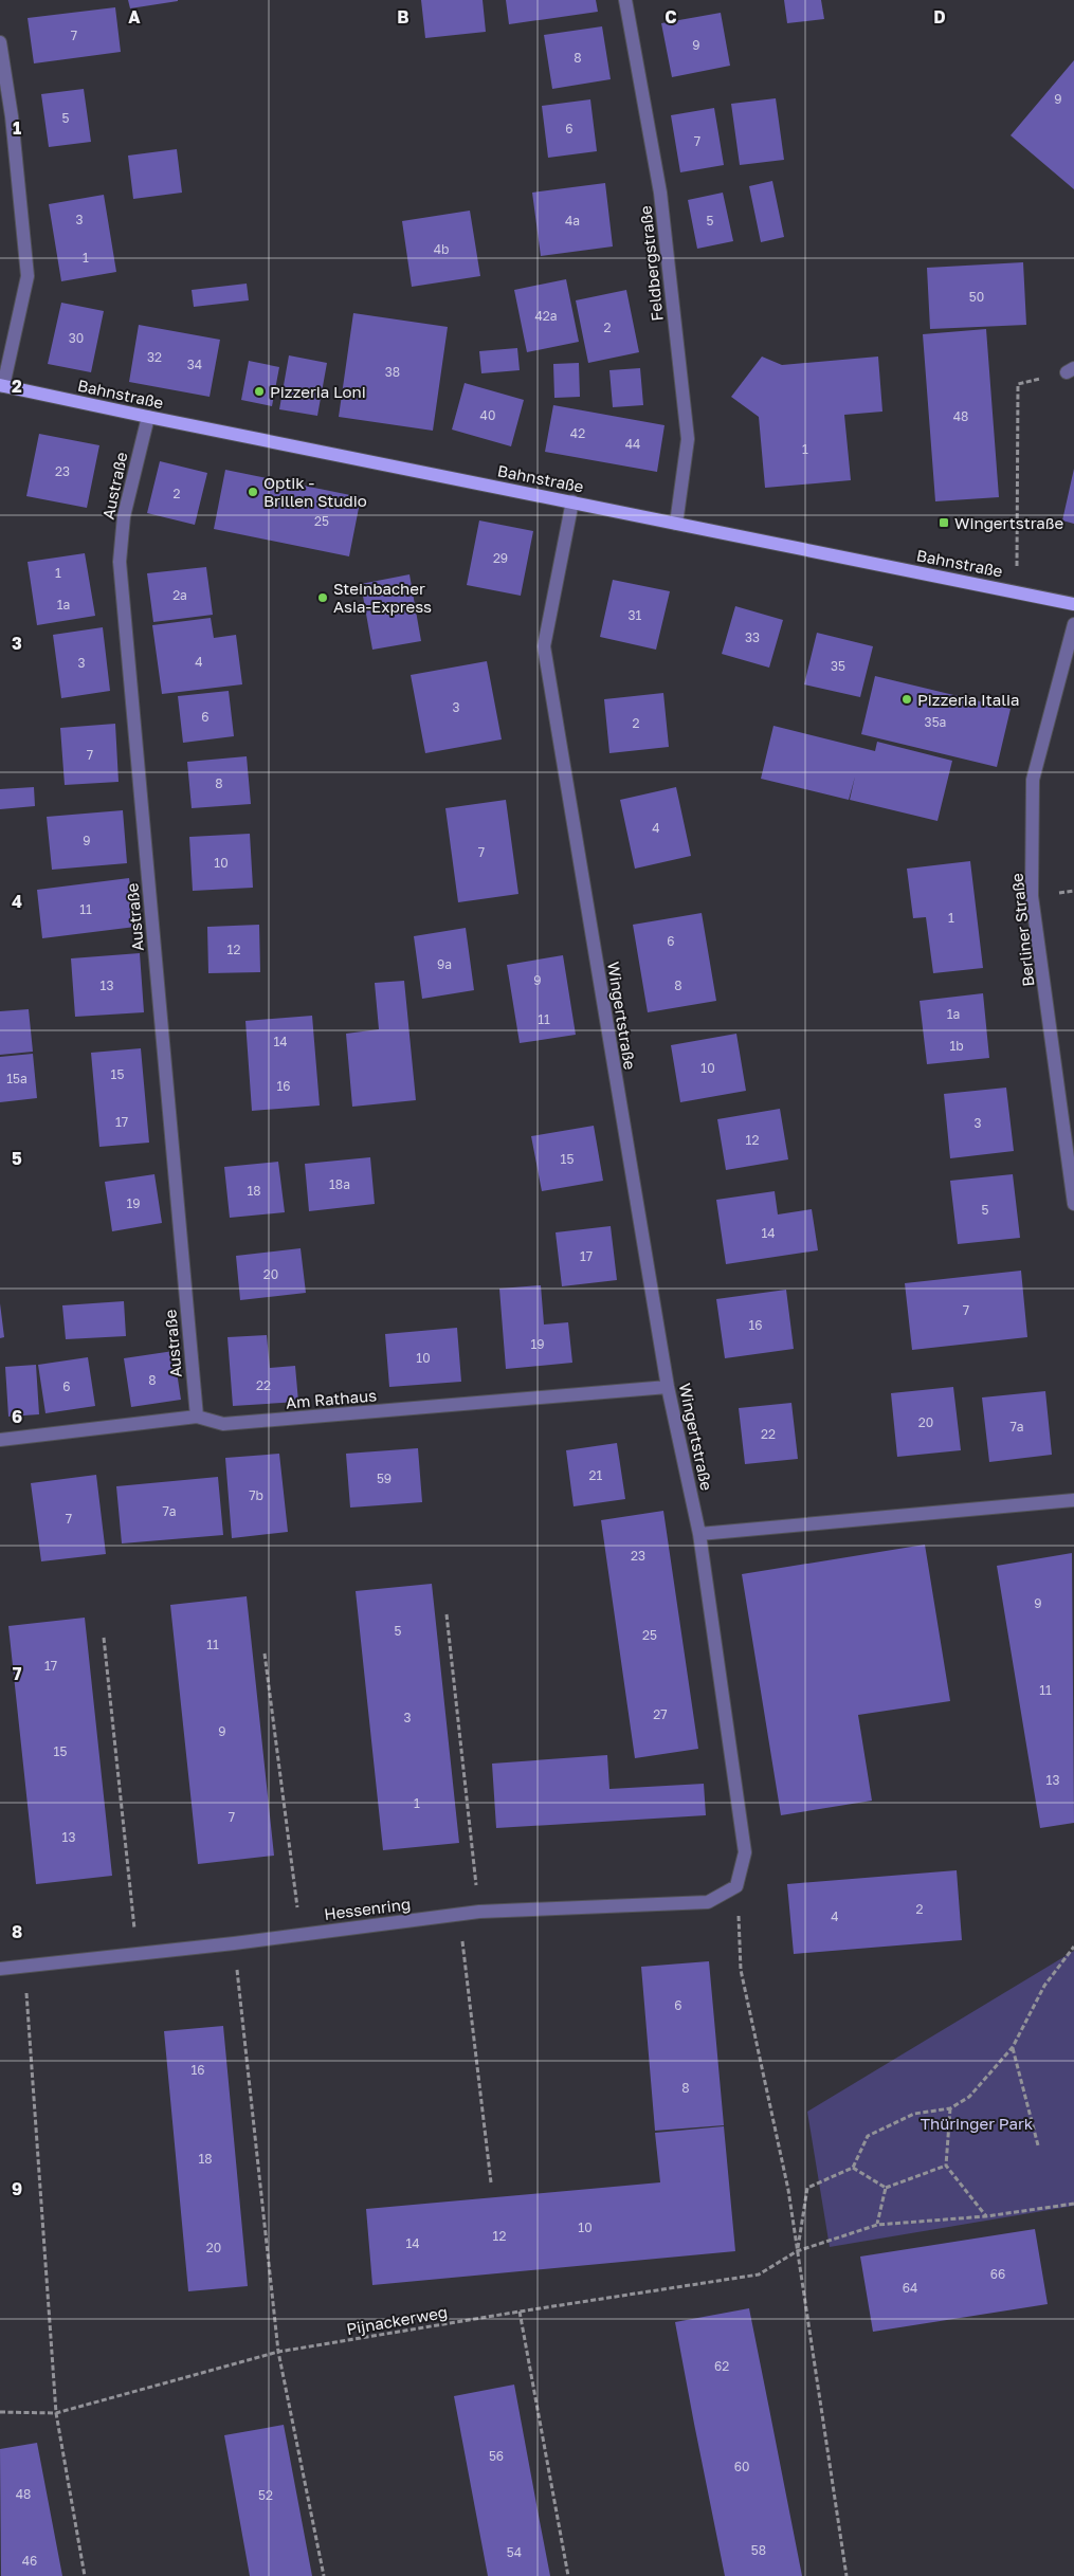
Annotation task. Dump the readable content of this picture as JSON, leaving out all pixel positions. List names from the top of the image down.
{
  "streets": {
    "main road": ["Bahnstraße"],
    "street": [
      "Feldbergstraße",
      "Austraße",
      "Berliner Straße",
      "Wingertstraße",
      "Am Rathaus",
      "Hessenring"
    ],
    "path": ["Pijnackerweg"]
  },
  "crossings": [
    ["Feldbergstraße", "Bahnstraße"],
    ["Bahnstraße", "Austraße"],
    ["Bahnstraße", "Wingertstraße"],
    ["Austraße", "Am Rathaus"],
    ["Wingertstraße", "Am Rathaus"],
    ["Wingertstraße", "Hessenring"]
  ],
  "parks": ["Thüringer Park"],
  "places": {
    "other": [
      "Pizzeria Loni",
      "Optik - Brillen Studio",
      "Steinbacher Asia-Express",
      "Pizzeria Italia"
    ],
    "transit": ["Wingertstraße"]
  },
  "house_numbers": [
    "7",
    "9",
    "8",
    "9",
    "5",
    "6",
    "7",
    "3",
    "4a",
    "5",
    "4b",
    "1",
    "50",
    "42a",
    "2",
    "30",
    "32",
    "34",
    "38",
    "40",
    "48",
    "42",
    "44",
    "1",
    "23",
    "2",
    "25",
    "29",
    "1",
    "2a",
    "1a",
    "31",
    "33",
    "4",
    "3",
    "35",
    "3",
    "6",
    "35a",
    "2",
    "7",
    "8",
    "4",
    "9",
    "7",
    "10",
    "11",
    "1",
    "6",
    "12",
    "9a",
    "9",
    "13",
    "8",
    "1a",
    "11",
    "14",
    "1b",
    "10",
    "15",
    "15a",
    "16",
    "17",
    "3",
    "12",
    "15",
    "18a",
    "18",
    "19",
    "5",
    "14",
    "17",
    "20",
    "7",
    "16",
    "19",
    "10",
    "8",
    "22",
    "6",
    "20",
    "7a",
    "22",
    "21",
    "59",
    "7b",
    "7a",
    "7",
    "23",
    "9",
    "5",
    "25",
    "11",
    "17",
    "11",
    "27",
    "3",
    "9",
    "15",
    "13",
    "1",
    "7",
    "13",
    "2",
    "4",
    "6",
    "16",
    "8",
    "18",
    "10",
    "12",
    "14",
    "20",
    "66",
    "64",
    "62",
    "56",
    "60",
    "48",
    "52",
    "58",
    "54",
    "46"
  ],
  "grid": {
    "columns": [
      "A",
      "B",
      "C",
      "D"
    ],
    "rows": [
      "1",
      "2",
      "3",
      "4",
      "5",
      "6",
      "7",
      "8",
      "9"
    ]
  }
}
